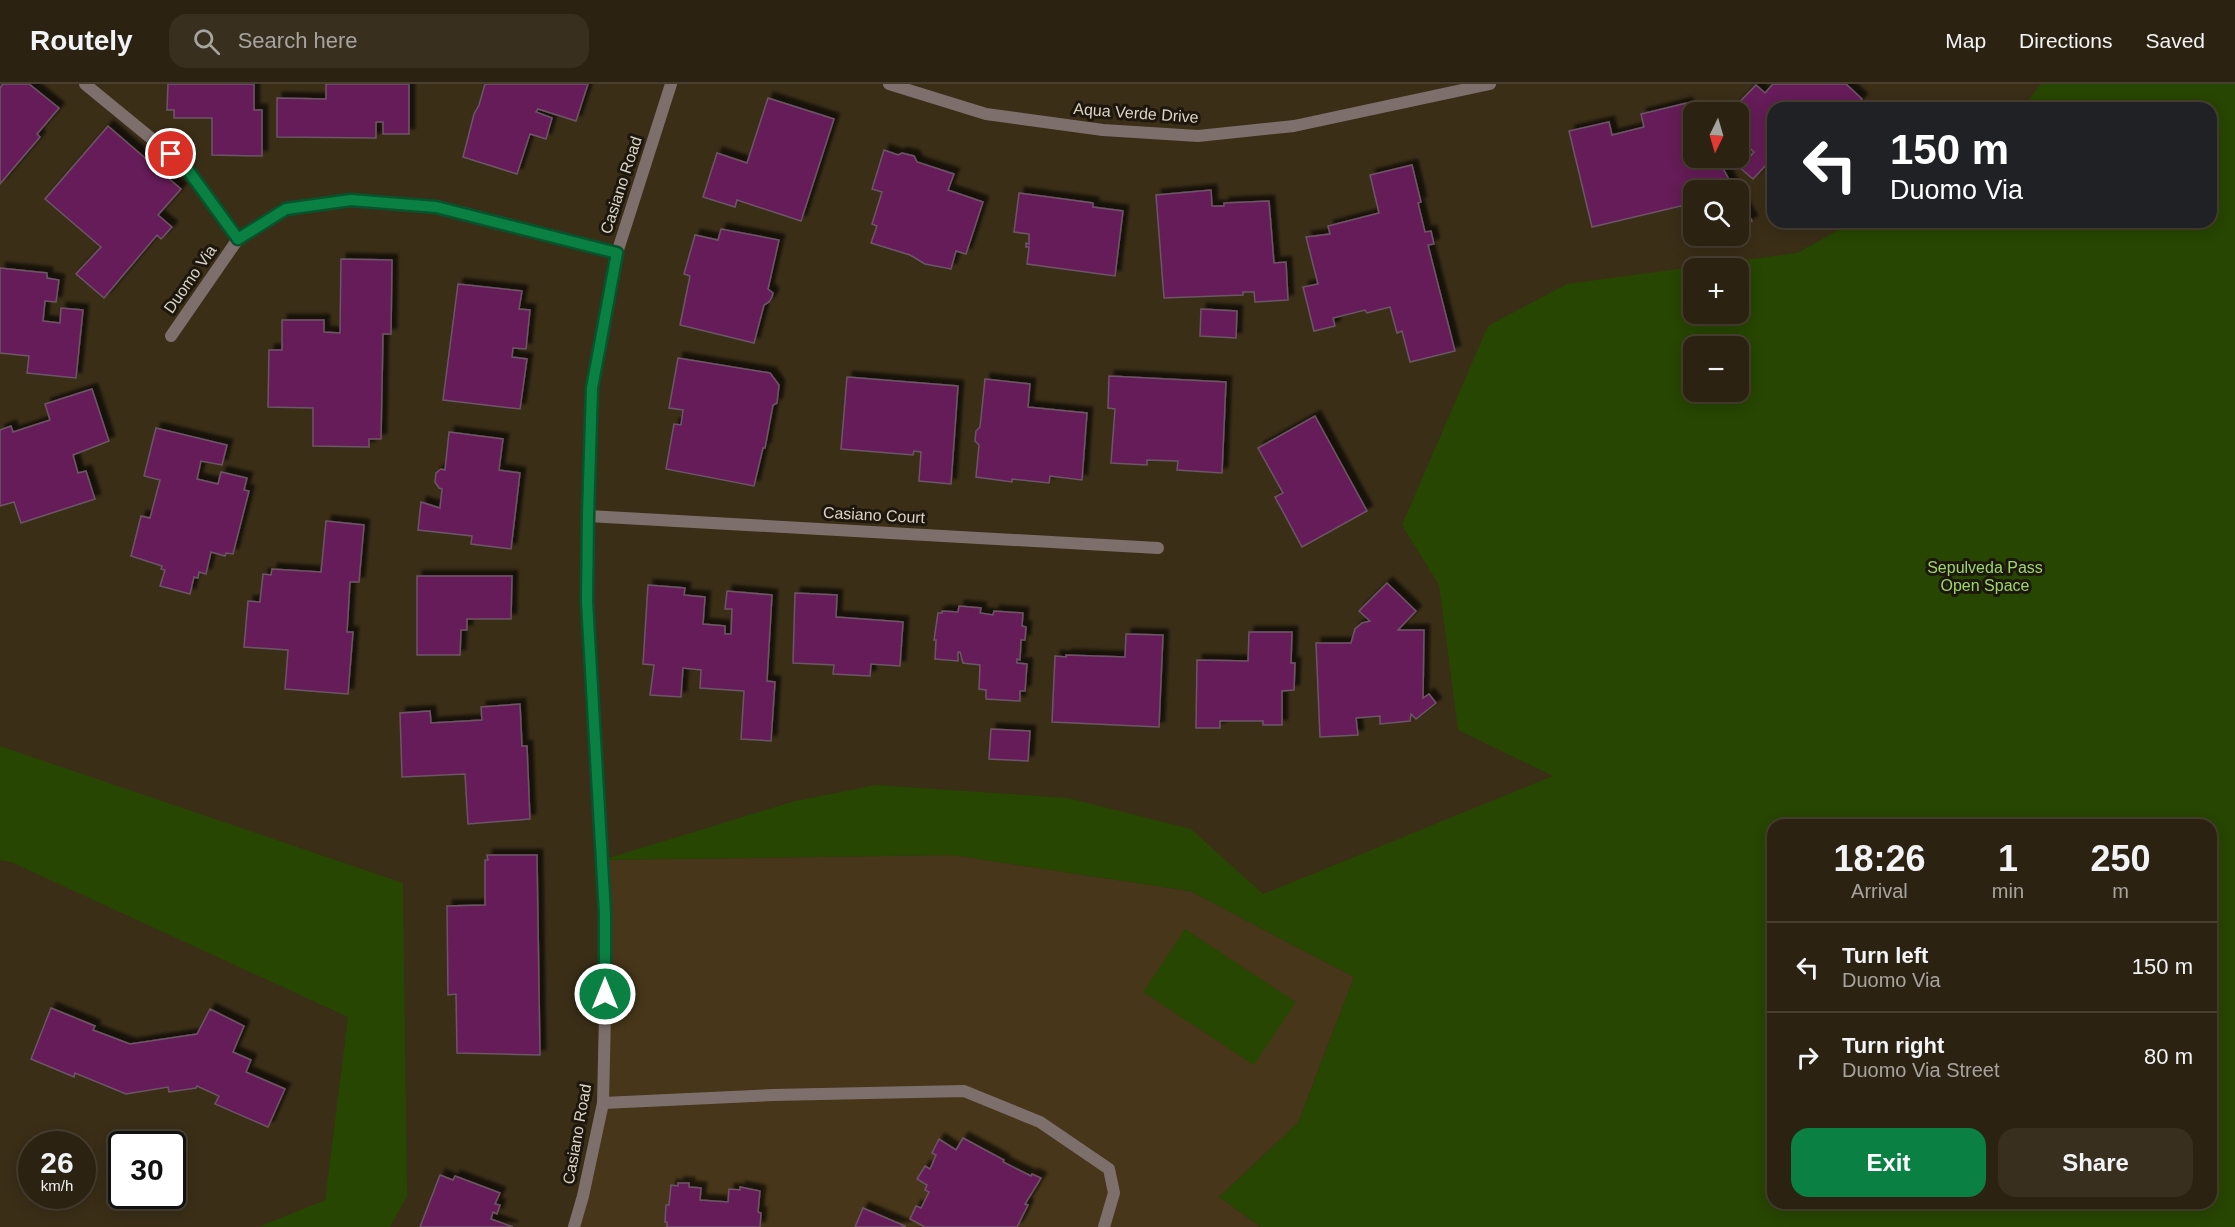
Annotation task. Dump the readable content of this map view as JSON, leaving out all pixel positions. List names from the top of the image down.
{
  "streets": {
    "street": [
      "Aqua Verde Drive",
      "Casiano Road",
      "Duomo Via",
      "Casiano Court"
    ]
  },
  "crossings": [
    ["Casiano Road", "Duomo Via"],
    ["Casiano Road", "Casiano Court"]
  ],
  "parks": ["Sepulveda Pass Open Space"],
  "north": "bottom",
  "page": {
    "header": "Routely",
    "search": "Search here",
    "nav": ["Map", "Directions", "Saved"],
    "map_buttons": ["+", "−"],
    "turn": ["150 m", "Duomo Via"],
    "eta": [
      "18:26",
      "Arrival",
      "1",
      "min",
      "250",
      "m"
    ],
    "list": [
      {
        "name": "Turn left",
        "note": "Duomo Via",
        "value": "150 m"
      },
      {
        "name": "Turn right",
        "note": "Duomo Via Street",
        "value": "80 m"
      }
    ],
    "buttons": ["Exit", "Share"],
    "speed": "26 km/h",
    "limit": "30"
  }
}
